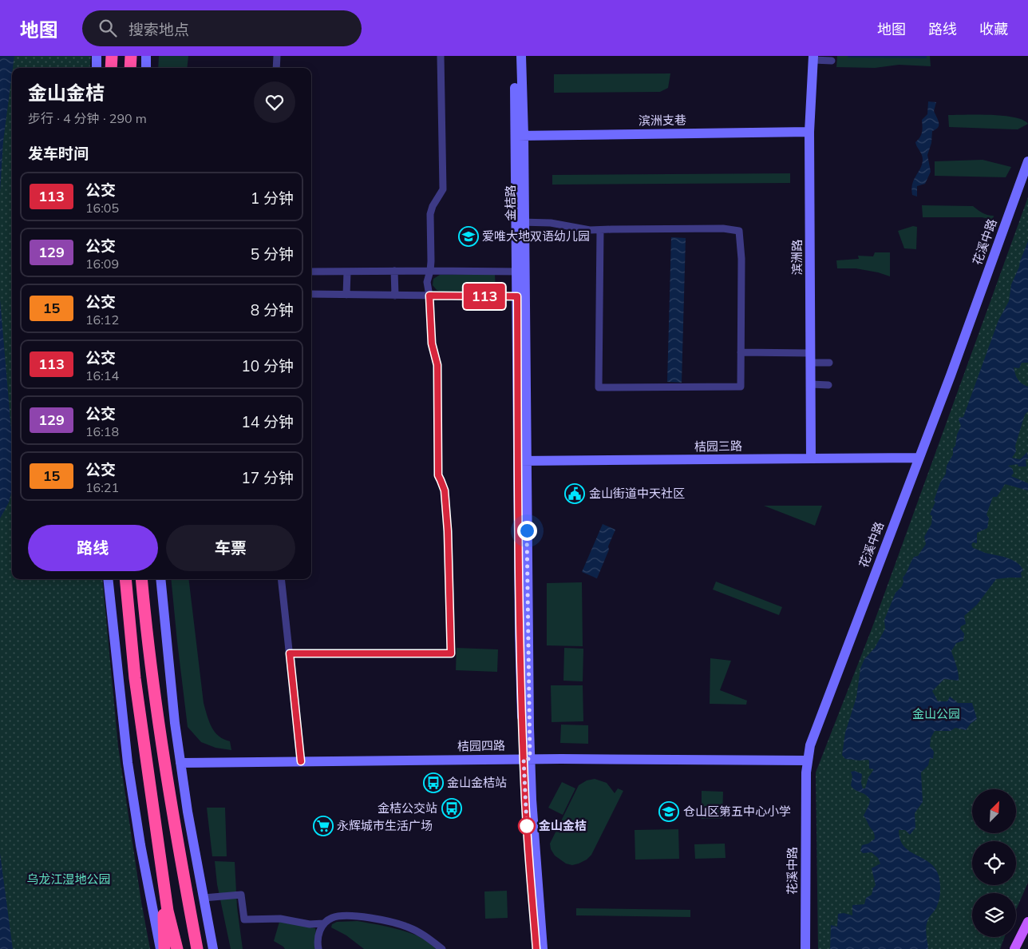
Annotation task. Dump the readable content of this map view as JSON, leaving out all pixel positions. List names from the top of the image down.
{
  "streets": {
    "street": [
      "滨洲支巷",
      "金桔路",
      "花溪中路",
      "滨洲路",
      "桔园三路",
      "桔园四路"
    ]
  },
  "crossings": [
    ["滨洲支巷", "金桔路"],
    ["滨洲支巷", "滨洲路"],
    ["金桔路", "桔园三路"],
    ["金桔路", "桔园四路"],
    ["花溪中路", "桔园三路"],
    ["花溪中路", "桔园四路"],
    ["滨洲路", "桔园三路"]
  ],
  "parks": ["金山公园", "乌龙江湿地公园"],
  "places": {
    "school or university": ["爱唯大地双语幼儿园", "仓山区第五中心小学"],
    "public building": ["金山街道中天社区"],
    "bus stop": ["金山金桔站", "金桔公交站"],
    "supermarket": ["永辉城市生活广场"],
    "other": ["金山金桔"]
  },
  "lines": ["bus line 113"],
  "north": "top right",
  "page": {
    "header": "地图",
    "search": "搜索地点",
    "nav": ["地图", "路线", "收藏"],
    "on_map": "113",
    "heading": [
      ["金山金桔", "步行 · 4 分钟 · 290 m"],
      "发车时间"
    ],
    "list": [
      {
        "mark": "113",
        "name": "公交",
        "note": "16:05",
        "value": "1 分钟"
      },
      {
        "mark": "129",
        "name": "公交",
        "note": "16:09",
        "value": "5 分钟"
      },
      {
        "mark": "15",
        "name": "公交",
        "note": "16:12",
        "value": "8 分钟"
      },
      {
        "mark": "113",
        "name": "公交",
        "note": "16:14",
        "value": "10 分钟"
      },
      {
        "mark": "129",
        "name": "公交",
        "note": "16:18",
        "value": "14 分钟"
      },
      {
        "mark": "15",
        "name": "公交",
        "note": "16:21",
        "value": "17 分钟"
      }
    ],
    "buttons": ["路线", "车票"]
  }
}
